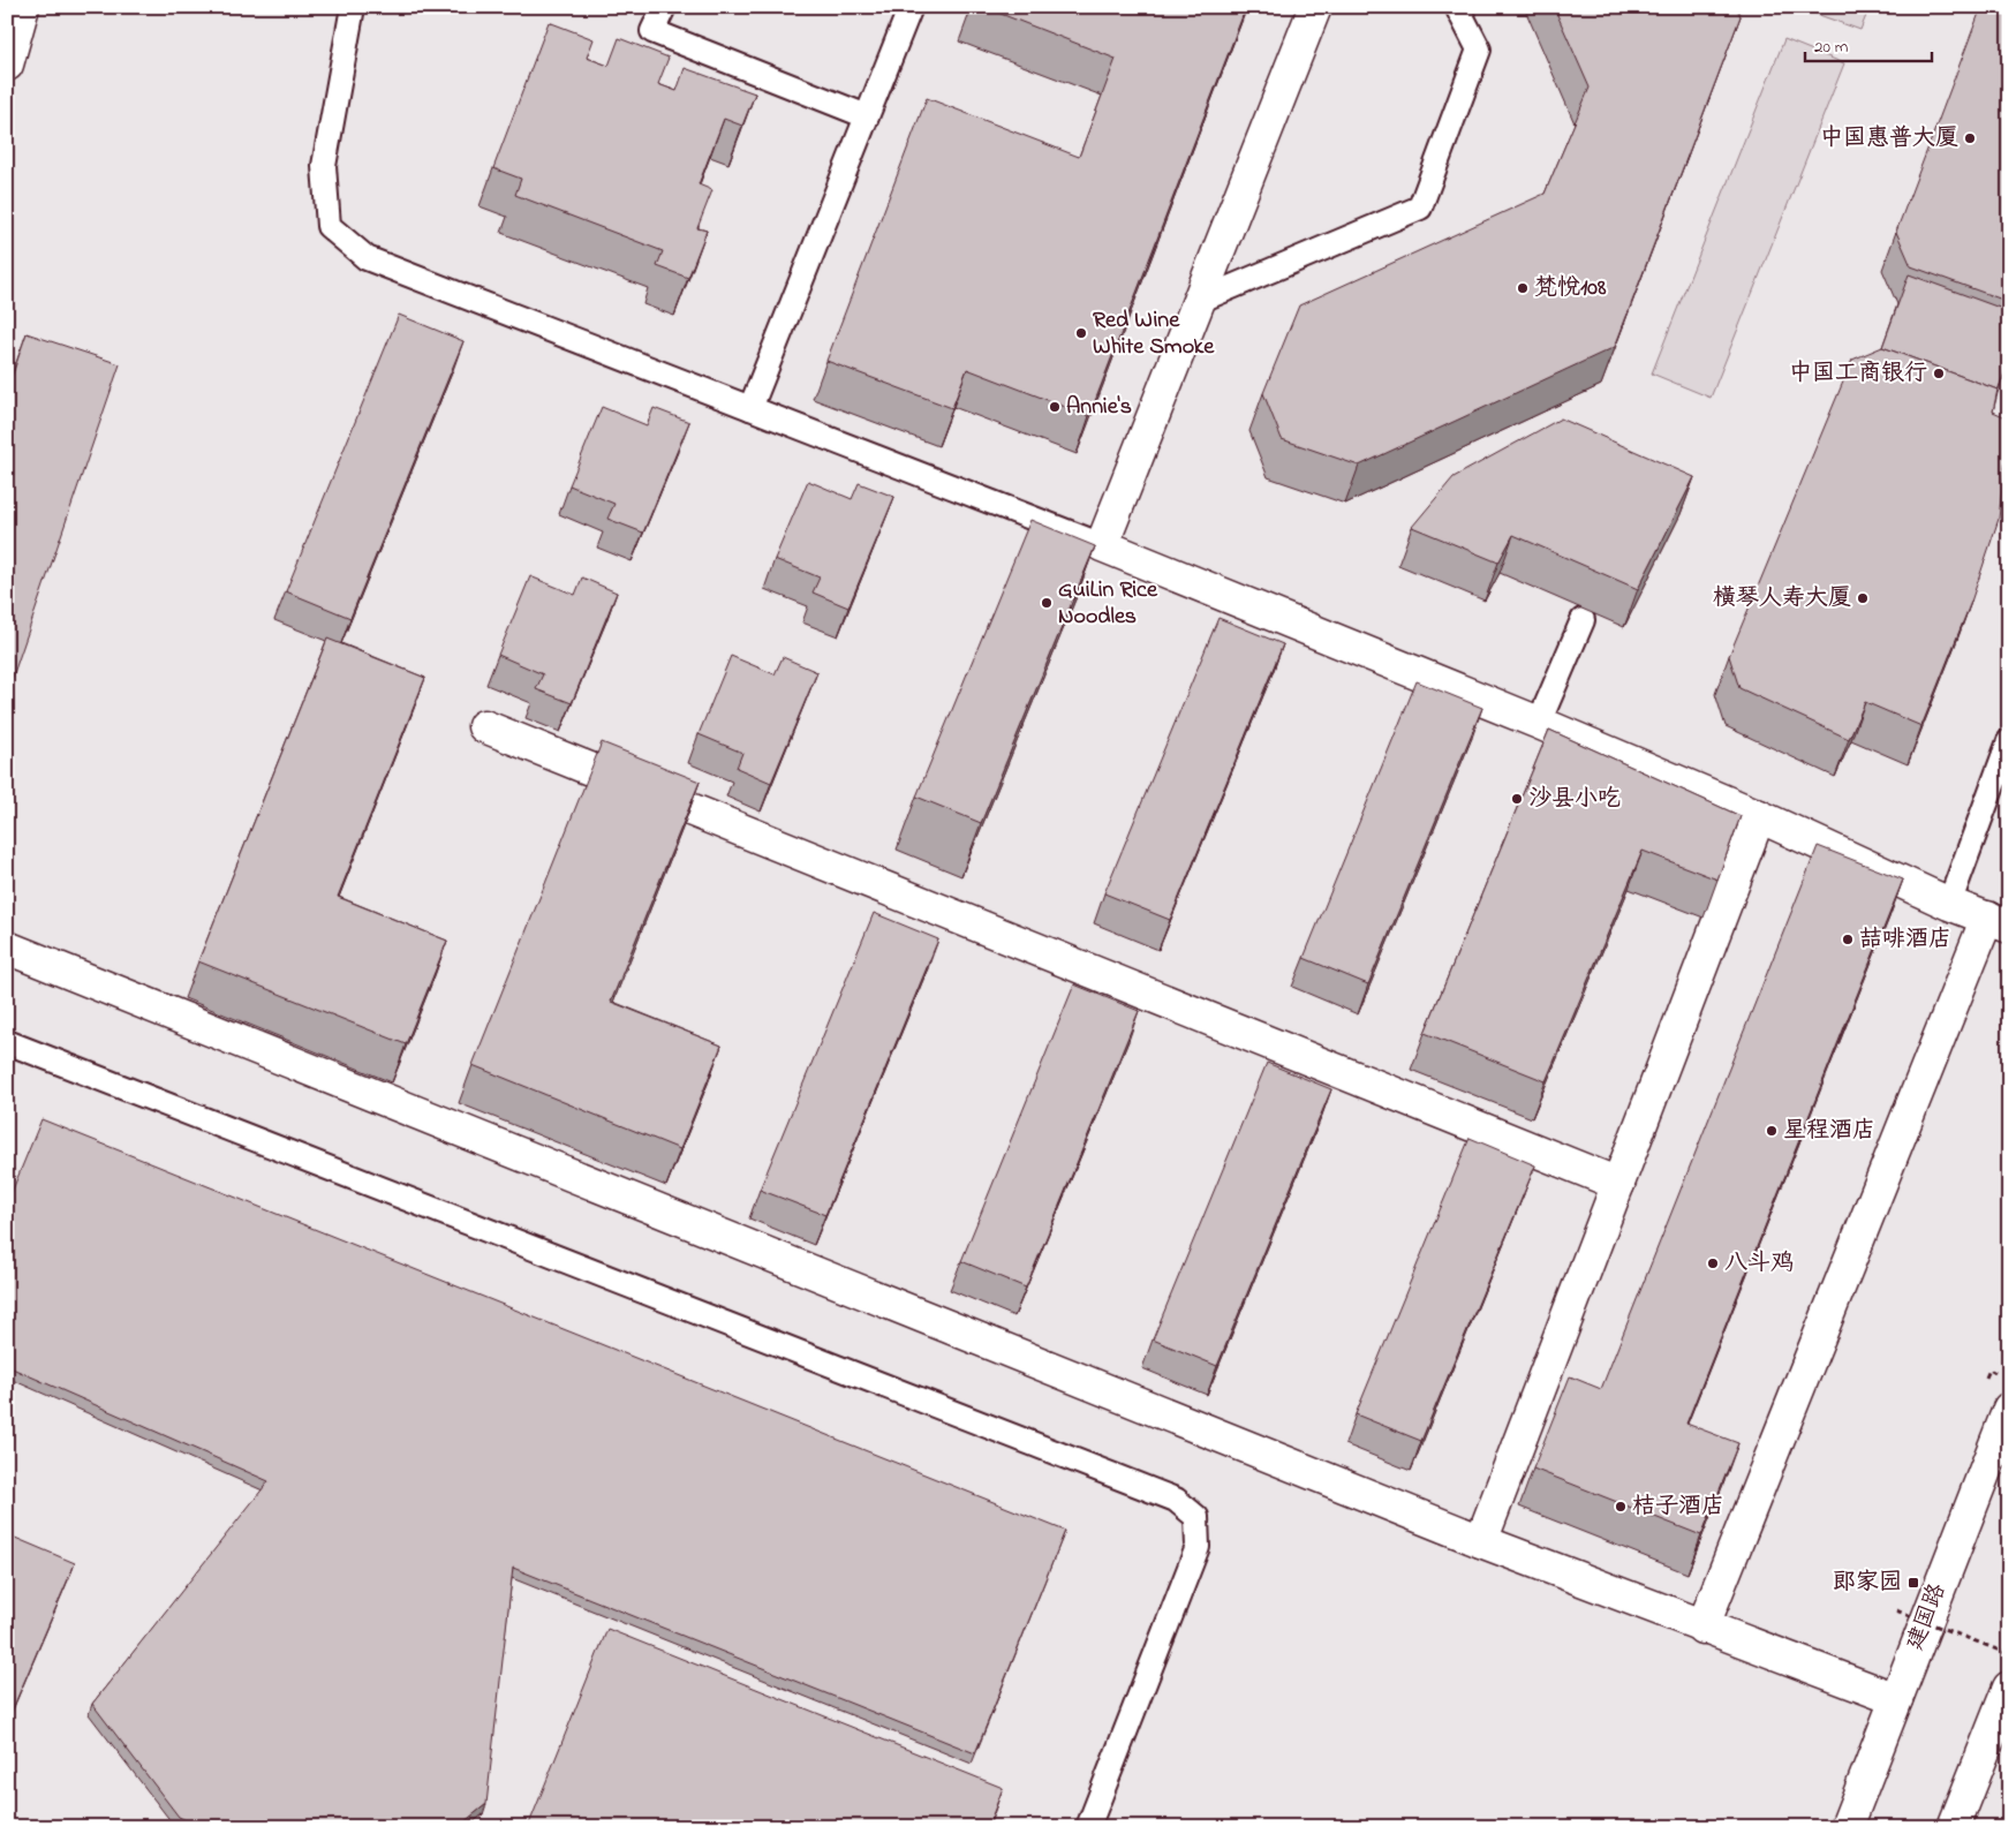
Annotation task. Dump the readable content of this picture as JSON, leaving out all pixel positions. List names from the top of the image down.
{
  "streets": {
    "main road": ["建国路"]
  },
  "places": {
    "other": [
      "中国惠普大厦",
      "梵悦108",
      "Red Wine White Smoke",
      "中国工商银行",
      "Annie's",
      "横琴人寿大厦",
      "GuiLin Rice Noodles",
      "沙县小吃",
      "喆啡酒店",
      "星程酒店",
      "八斗鸡",
      "桔子酒店"
    ],
    "transit": ["郎家园"]
  },
  "scale_bar": "20 m"
}
